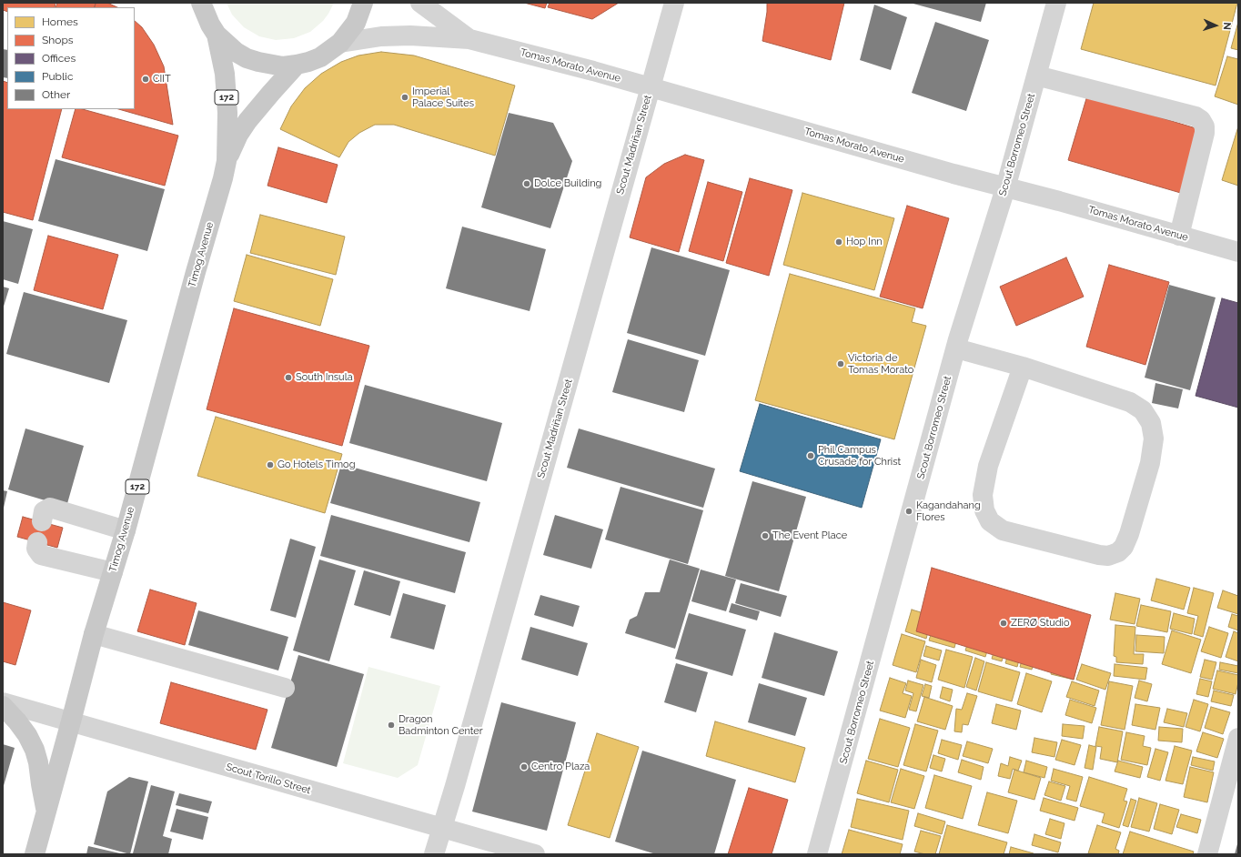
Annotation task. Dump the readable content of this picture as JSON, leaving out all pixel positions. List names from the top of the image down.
{
  "streets": {
    "main road": ["172", "Timog Avenue"],
    "street": [
      "Tomas Morato Avenue",
      "Scout Madriñan Street",
      "Scout Borromeo Street",
      "Scout Torillo Street"
    ]
  },
  "crossings": [
    ["Tomas Morato Avenue", "172"],
    ["Tomas Morato Avenue", "Scout Madriñan Street"],
    ["Tomas Morato Avenue", "Scout Borromeo Street"],
    ["172", "Timog Avenue"],
    ["Scout Madriñan Street", "Scout Torillo Street"],
    ["Timog Avenue", "Scout Torillo Street"]
  ],
  "places": [
    "CIIT",
    "Imperial Palace Suites",
    "Dolce Building",
    "Hop Inn",
    "Victoria de Tomas Morato",
    "South Insula",
    "Phil Campus Crusade for Christ",
    "Go Hotels Timog",
    "Kagandahang Flores",
    "The Event Place",
    "ZERØ Studio",
    "Dragon Badminton Center",
    "Centro Plaza"
  ],
  "legend": [
    "Homes",
    "Shops",
    "Offices",
    "Public",
    "Other"
  ],
  "north": "right"
}
